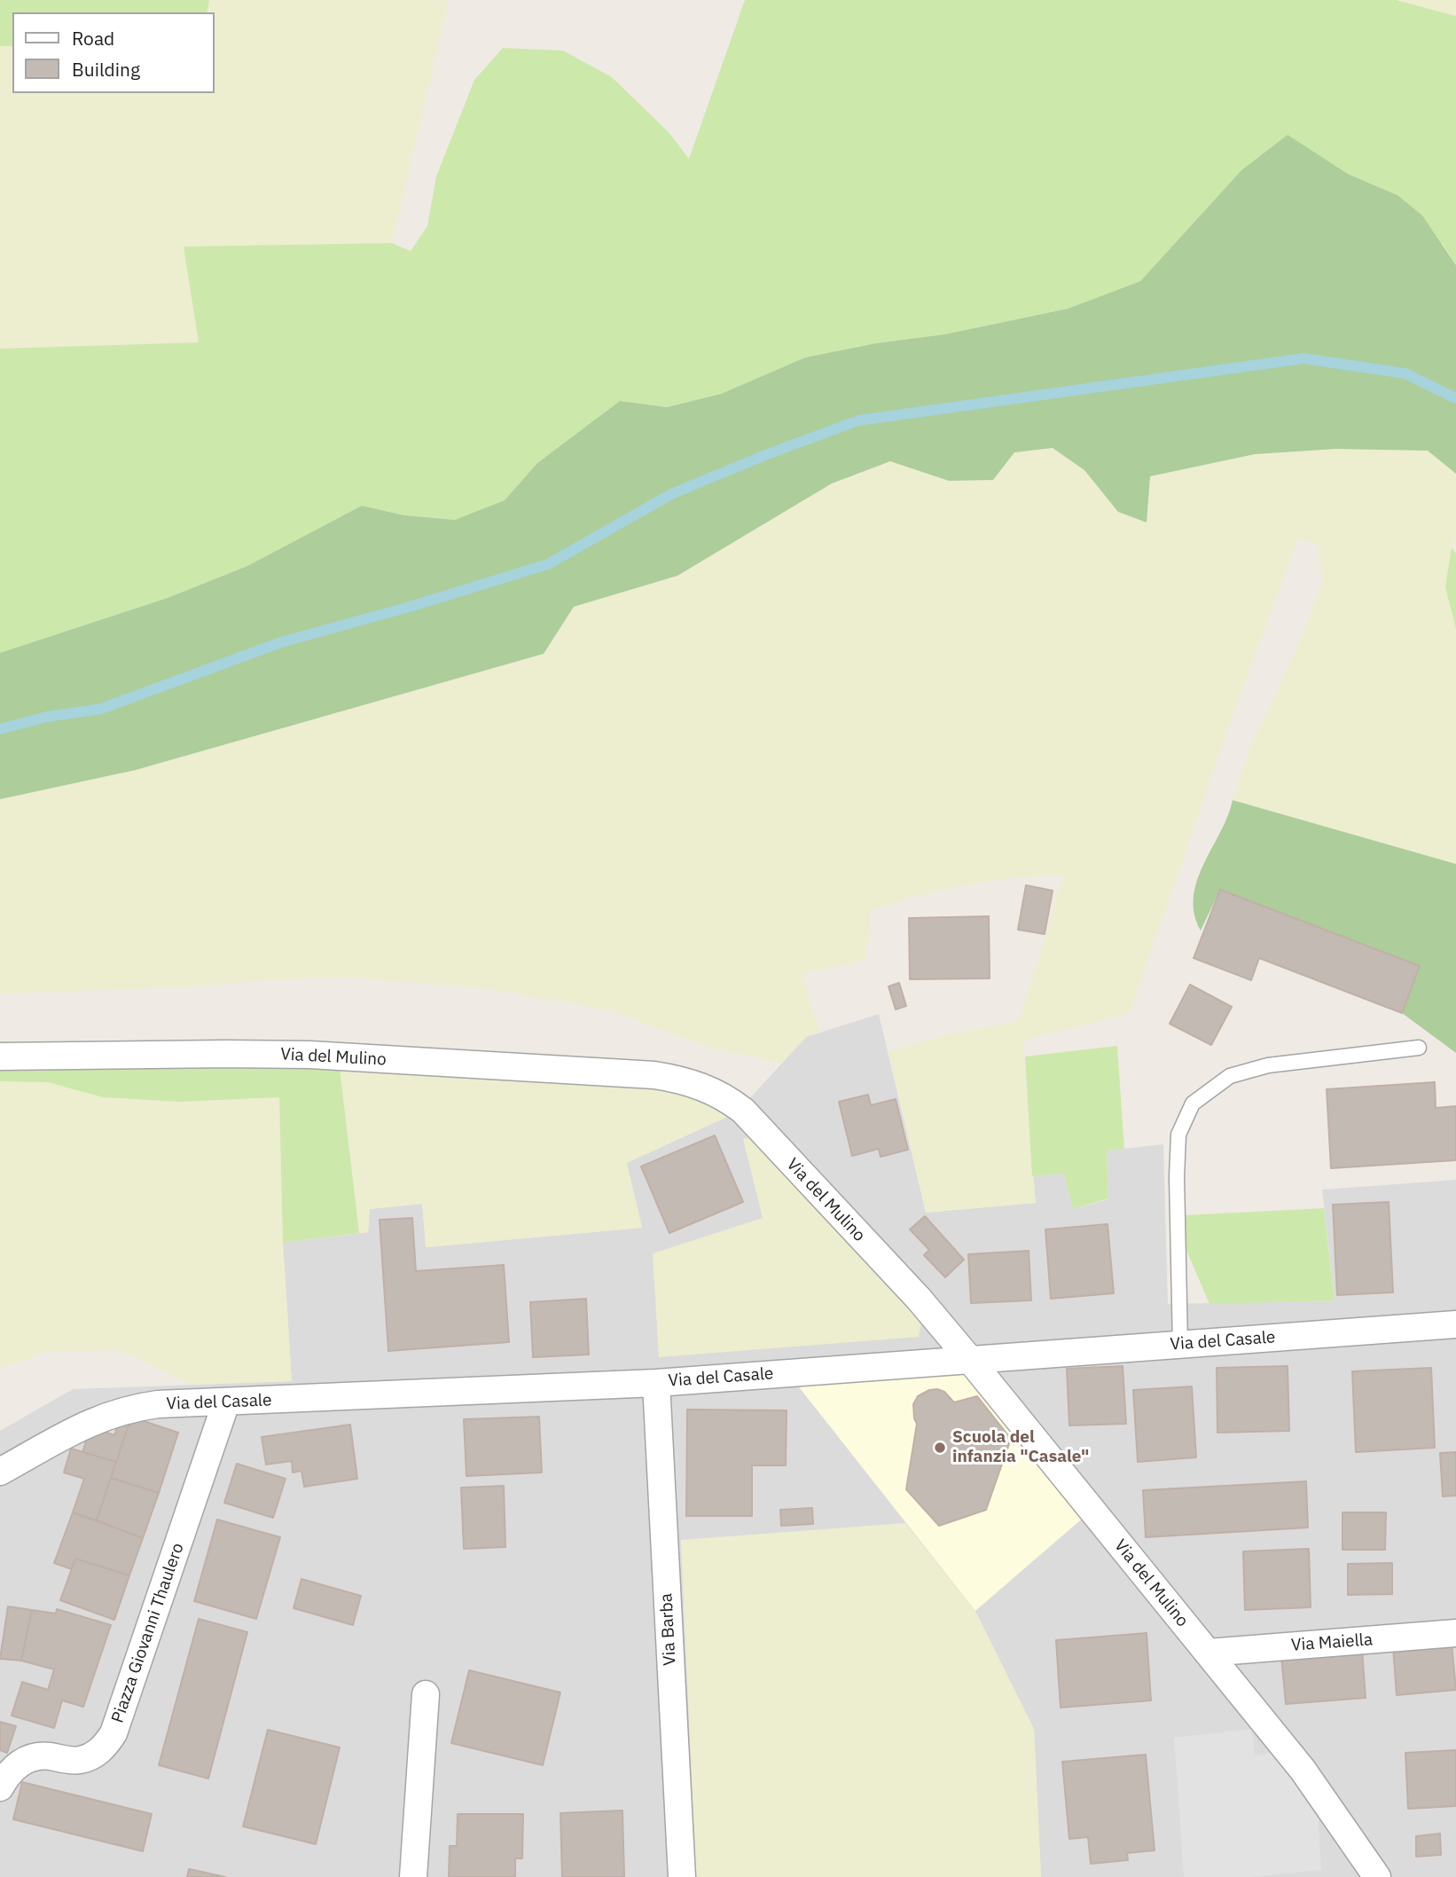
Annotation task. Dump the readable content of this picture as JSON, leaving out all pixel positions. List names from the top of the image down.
{
  "streets": {
    "street": [
      "Via del Mulino",
      "Via del Casale",
      "Via Barba",
      "Piazza Giovanni Thaulero",
      "Via Maiella"
    ]
  },
  "crossings": [
    ["Via del Mulino", "Via del Casale"],
    ["Via del Mulino", "Via Maiella"],
    ["Via del Casale", "Via Barba"],
    ["Via del Casale", "Piazza Giovanni Thaulero"]
  ],
  "places": ["Scuola del infanzia \"Casale\""],
  "legend": ["Road", "Building"]
}
